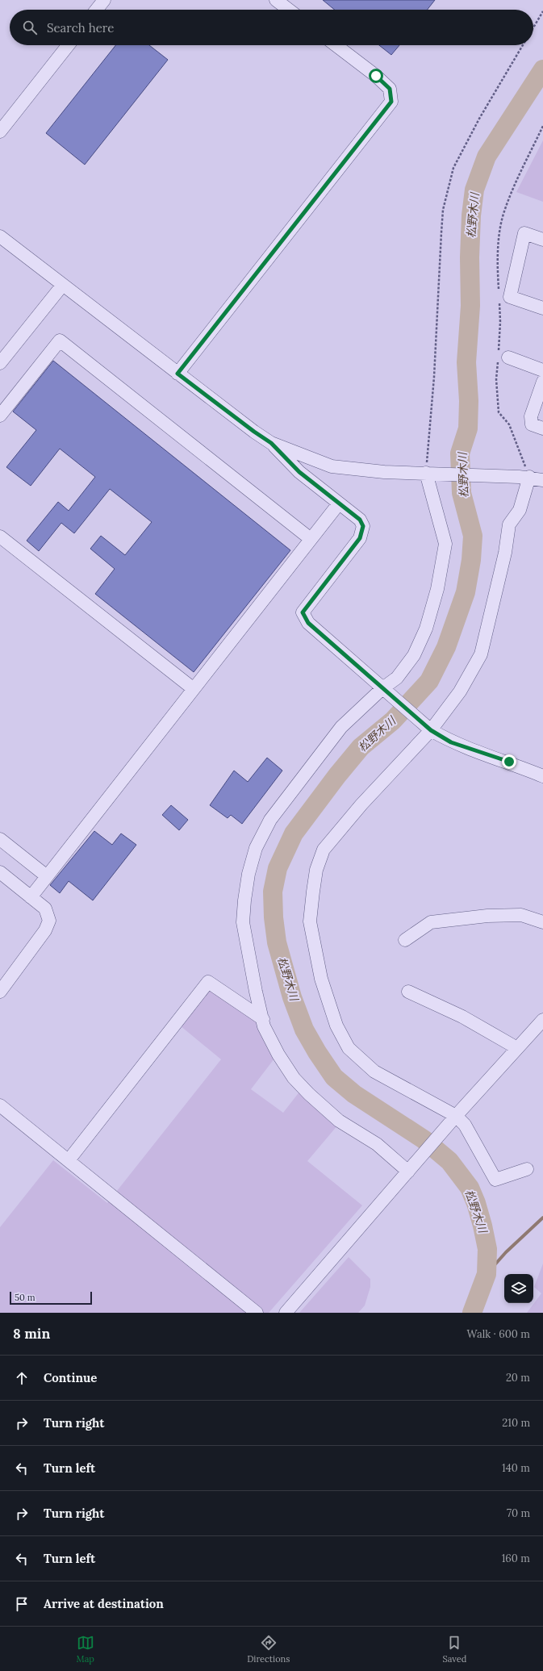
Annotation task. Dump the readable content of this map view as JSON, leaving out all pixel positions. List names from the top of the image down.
{
  "water": ["松野木川"],
  "scale_bar": "50 m",
  "page": {
    "search": "Search here",
    "scale": "50 m",
    "heading": ["8 min", "Walk · 600 m"],
    "list": [
      ["Continue", "20 m"],
      ["Turn right", "210 m"],
      ["Turn left", "140 m"],
      ["Turn right", "70 m"],
      ["Turn left", "160 m"],
      "Arrive at destination"
    ],
    "nav": ["Map", "Directions", "Saved"]
  }
}
